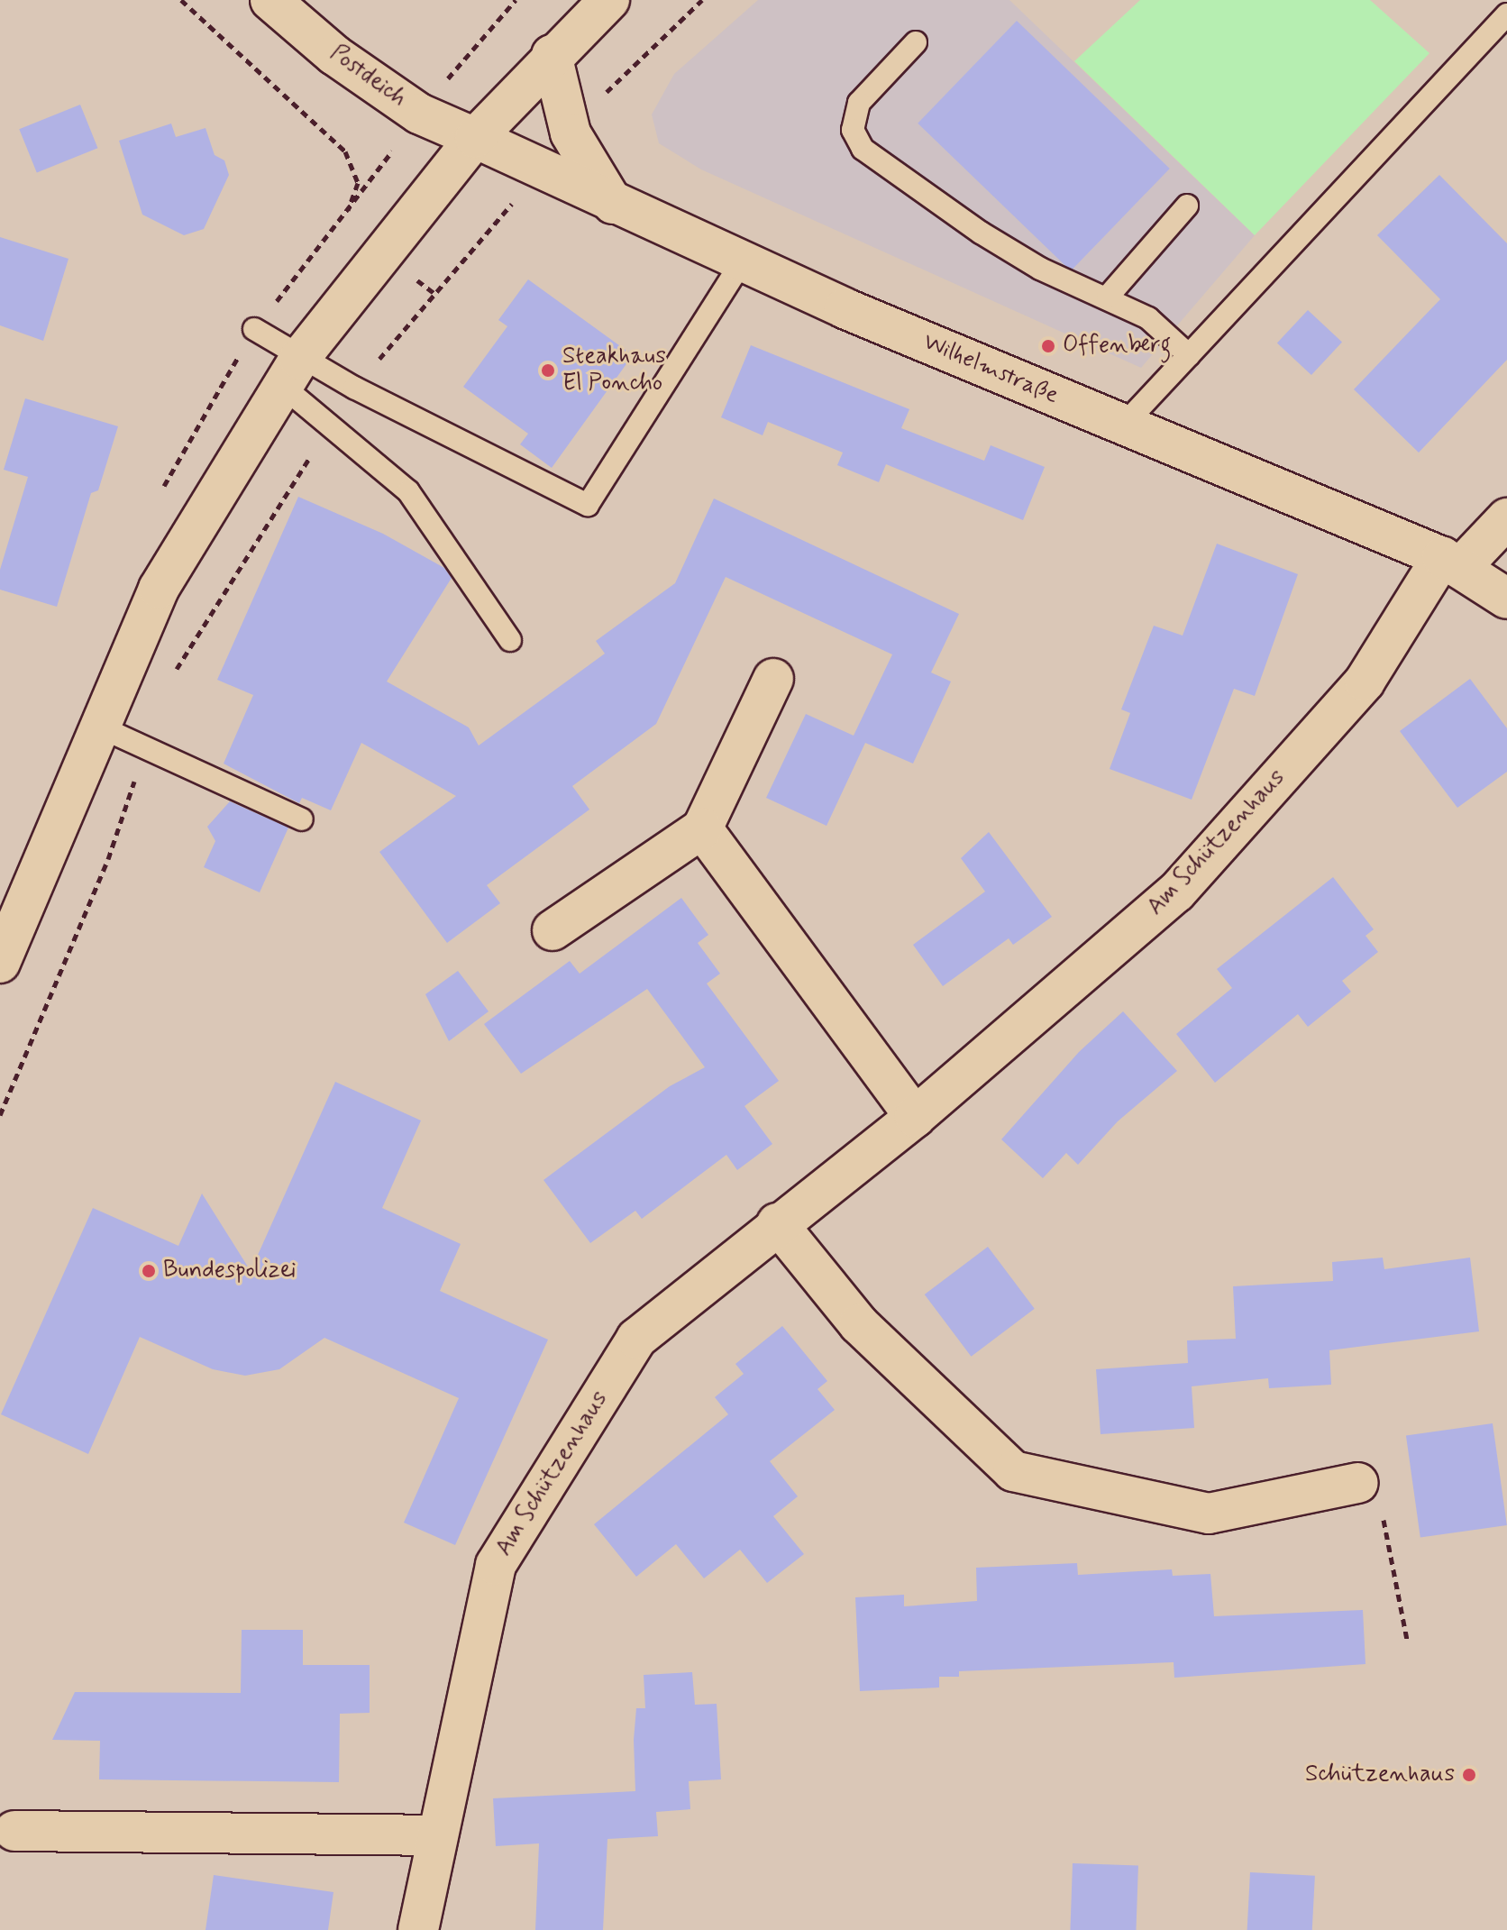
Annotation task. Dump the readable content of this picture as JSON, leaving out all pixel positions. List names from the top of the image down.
{
  "streets": {
    "street": ["Postdeich", "Wilhelmstraße", "Am Schützenhaus"]
  },
  "crossings": [
    ["Postdeich", "Wilhelmstraße"],
    ["Wilhelmstraße", "Am Schützenhaus"]
  ],
  "places": [
    "Offenberg",
    "Steakhaus El Poncho",
    "Bundespolizei",
    "Schützenhaus"
  ]
}
